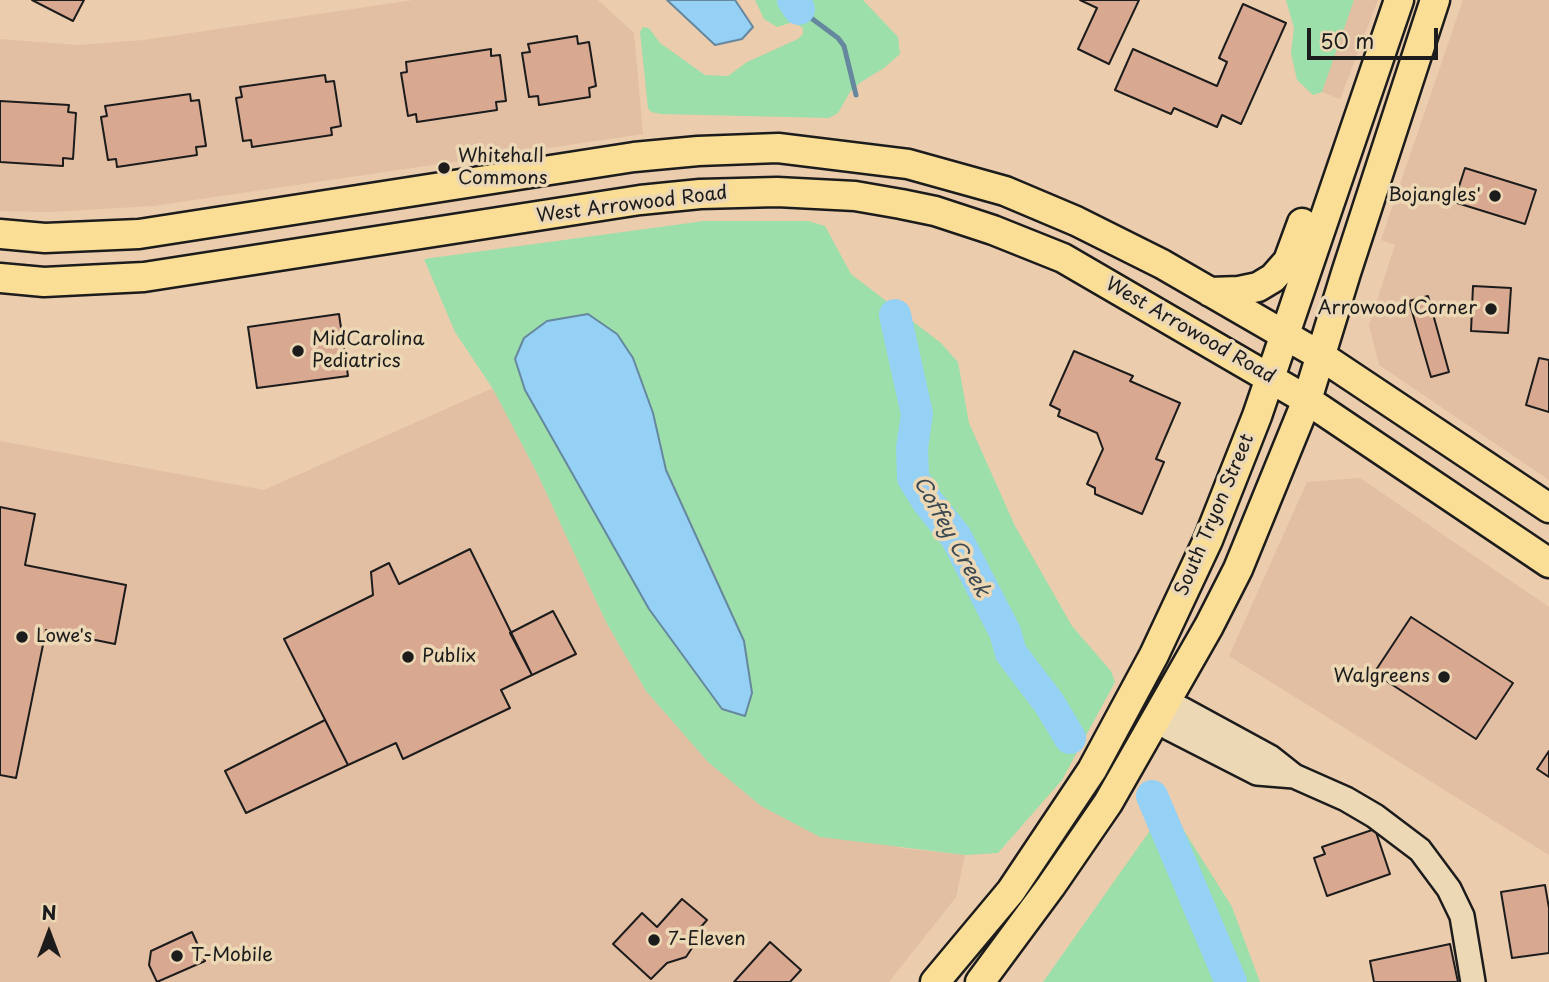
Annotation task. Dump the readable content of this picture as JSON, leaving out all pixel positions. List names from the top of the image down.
{
  "streets": {
    "main road": ["West Arrowood Road", "South Tryon Street"]
  },
  "crossings": [
    ["West Arrowood Road", "South Tryon Street"]
  ],
  "water": ["Coffey Creek"],
  "places": [
    "Whitehall Commons",
    "Bojangles'",
    "Arrowood Corner",
    "MidCarolina Pediatrics",
    "Lowe's",
    "Publix",
    "Walgreens",
    "7-Eleven",
    "T-Mobile"
  ],
  "scale_bar": "50 m",
  "north": "top"
}
